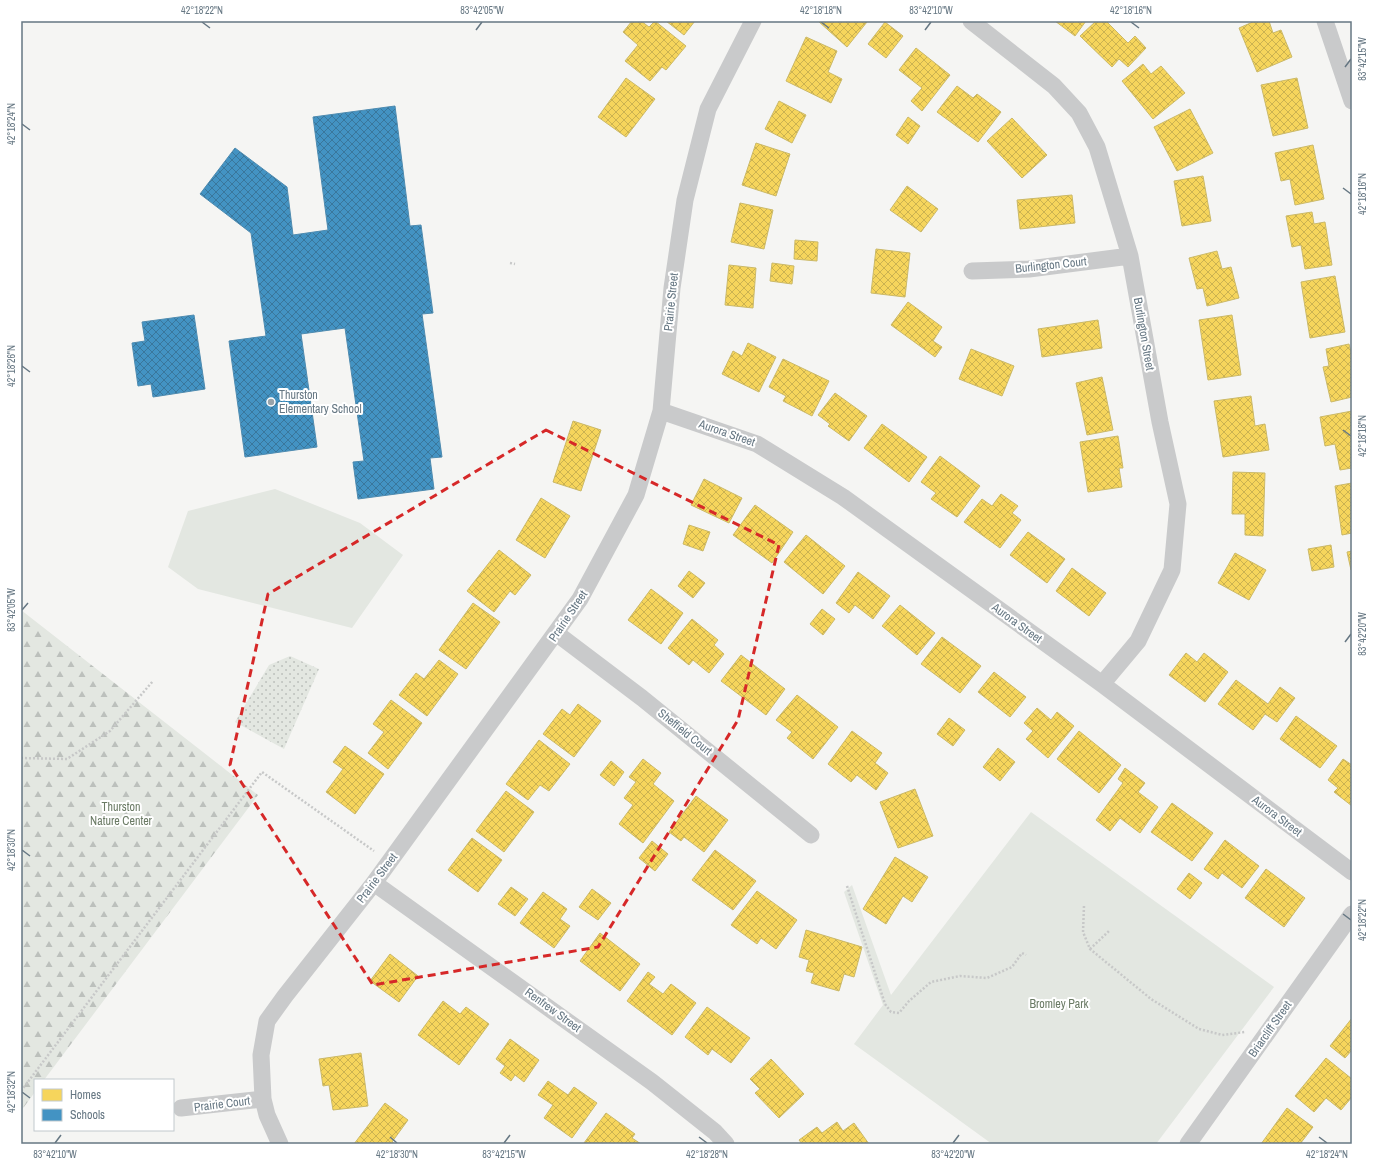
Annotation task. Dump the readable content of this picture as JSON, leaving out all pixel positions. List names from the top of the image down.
{
  "streets": {
    "street": [
      "Burlington Court",
      "Prairie Street",
      "Burlington Street",
      "Aurora Street",
      "Sheffield Court",
      "Renfrew Street",
      "Briarcliff Street",
      "Prairie Court"
    ]
  },
  "crossings": [
    ["Burlington Court", "Burlington Street"],
    ["Prairie Street", "Aurora Street"],
    ["Prairie Street", "Sheffield Court"],
    ["Prairie Street", "Renfrew Street"],
    ["Prairie Street", "Prairie Court"],
    ["Burlington Street", "Aurora Street"]
  ],
  "parks": ["Thurston Nature Center", "Bromley Park"],
  "places": ["Thurston Elementary School"],
  "legend": ["Homes", "Schools"],
  "coordinates": [
    "42°18'22\"N",
    "83°42'05\"W",
    "42°18'18\"N",
    "83°42'10\"W",
    "42°18'16\"N",
    "83°42'15\"W",
    "42°18'24\"N",
    "42°18'26\"N",
    "83°42'20\"W",
    "42°18'30\"N",
    "42°18'32\"N",
    "42°18'28\"N"
  ]
}
